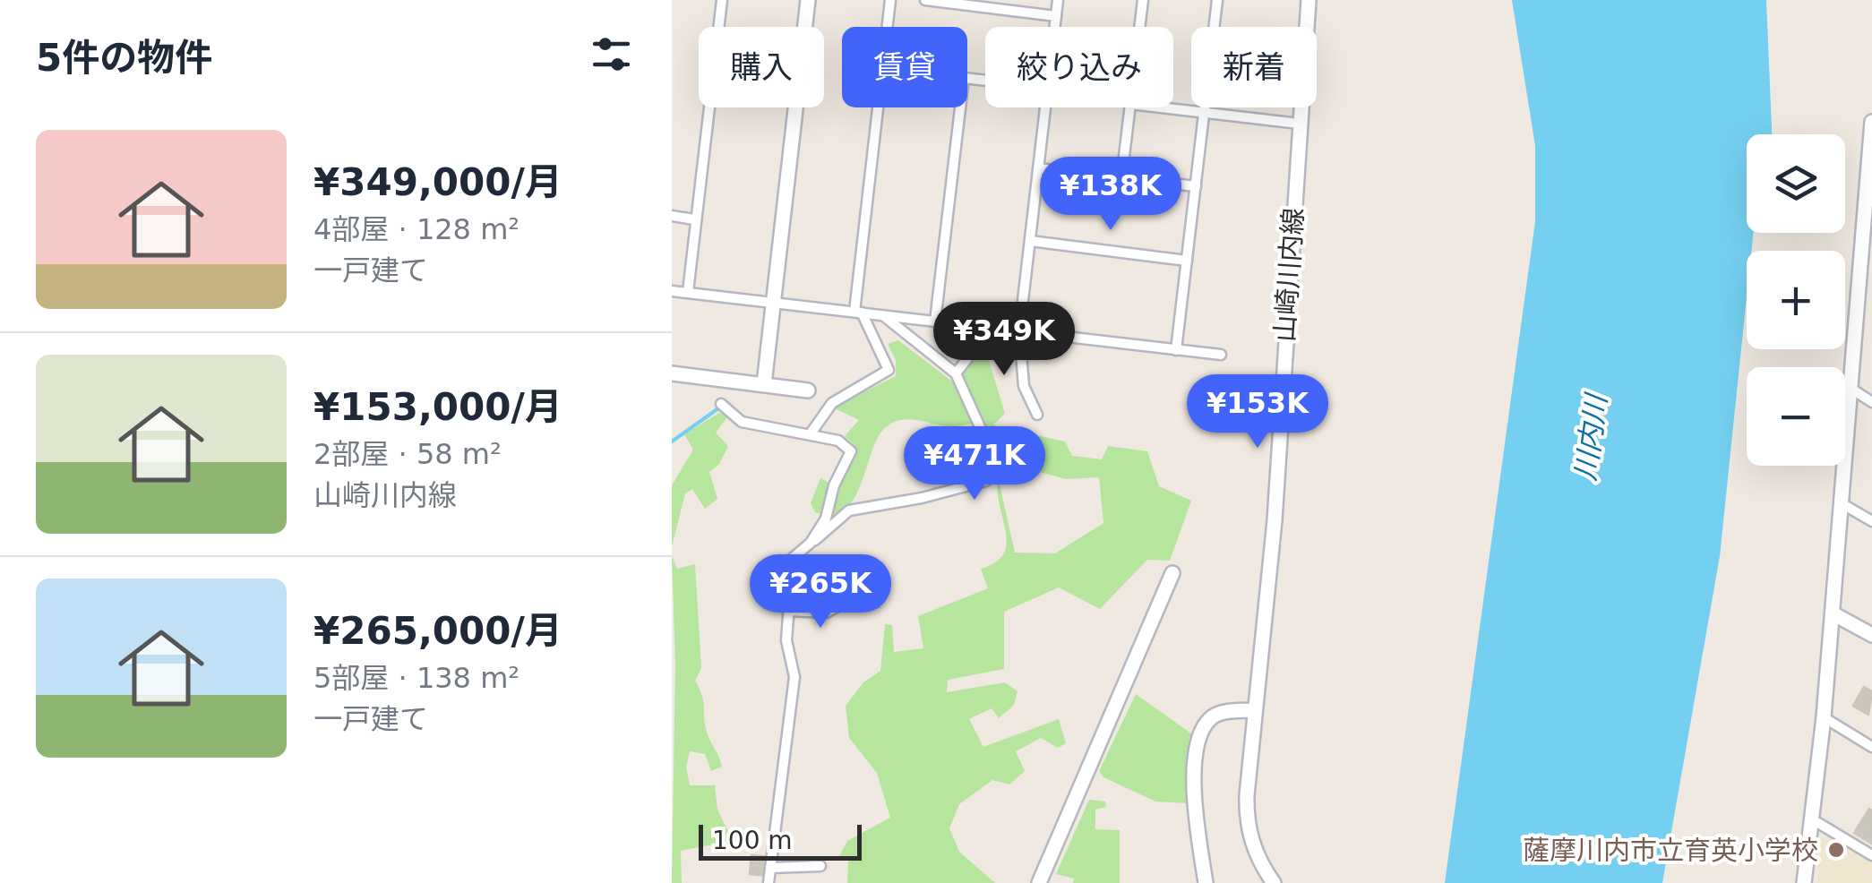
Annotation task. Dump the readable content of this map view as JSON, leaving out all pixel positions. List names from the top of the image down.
{
  "streets": {
    "street": ["山崎川内線"]
  },
  "water": ["川内川"],
  "places": ["薩摩川内市立育英小学校"],
  "scale_bar": "100 m",
  "page": {
    "heading": "5件の物件",
    "chip": [
      "購入",
      "賃貸",
      "絞り込み",
      "新着"
    ],
    "list": [
      {
        "name": "¥349,000/月",
        "note": "4部屋 · 128 m² · 一戸建て"
      },
      {
        "name": "¥153,000/月",
        "note": "2部屋 · 58 m² · 山崎川内線"
      },
      {
        "name": "¥265,000/月",
        "note": "5部屋 · 138 m² · 一戸建て"
      }
    ],
    "map_buttons": ["+", "−"],
    "price": [
      "¥138K",
      "¥349K",
      "¥153K",
      "¥471K",
      "¥265K"
    ],
    "scale": "100 m"
  }
}
